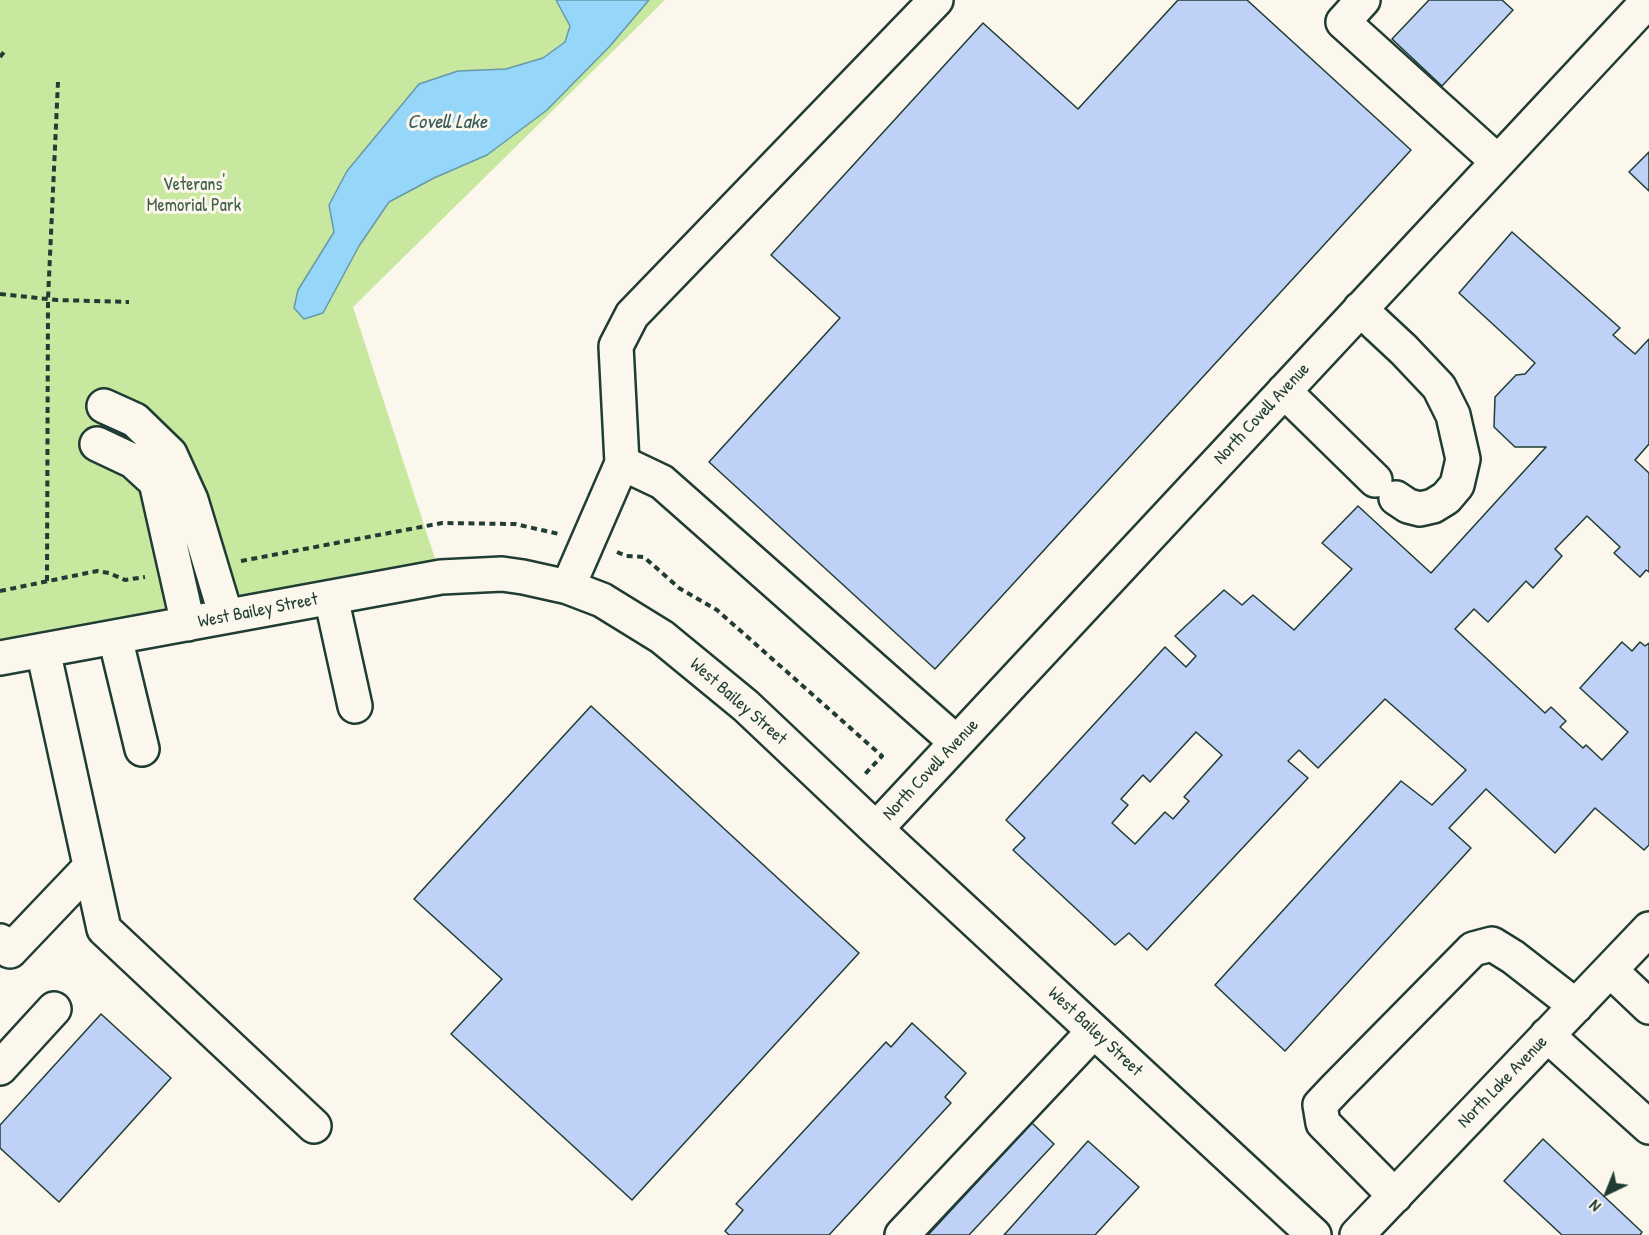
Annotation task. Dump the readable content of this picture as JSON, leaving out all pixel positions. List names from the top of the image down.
{
  "streets": {
    "street": ["North Covell Avenue", "West Bailey Street", "North Lake Avenue"]
  },
  "crossings": [
    ["North Covell Avenue", "West Bailey Street"]
  ],
  "water": ["Covell Lake"],
  "parks": ["Veterans' Memorial Park"],
  "north": "bottom left"
}
